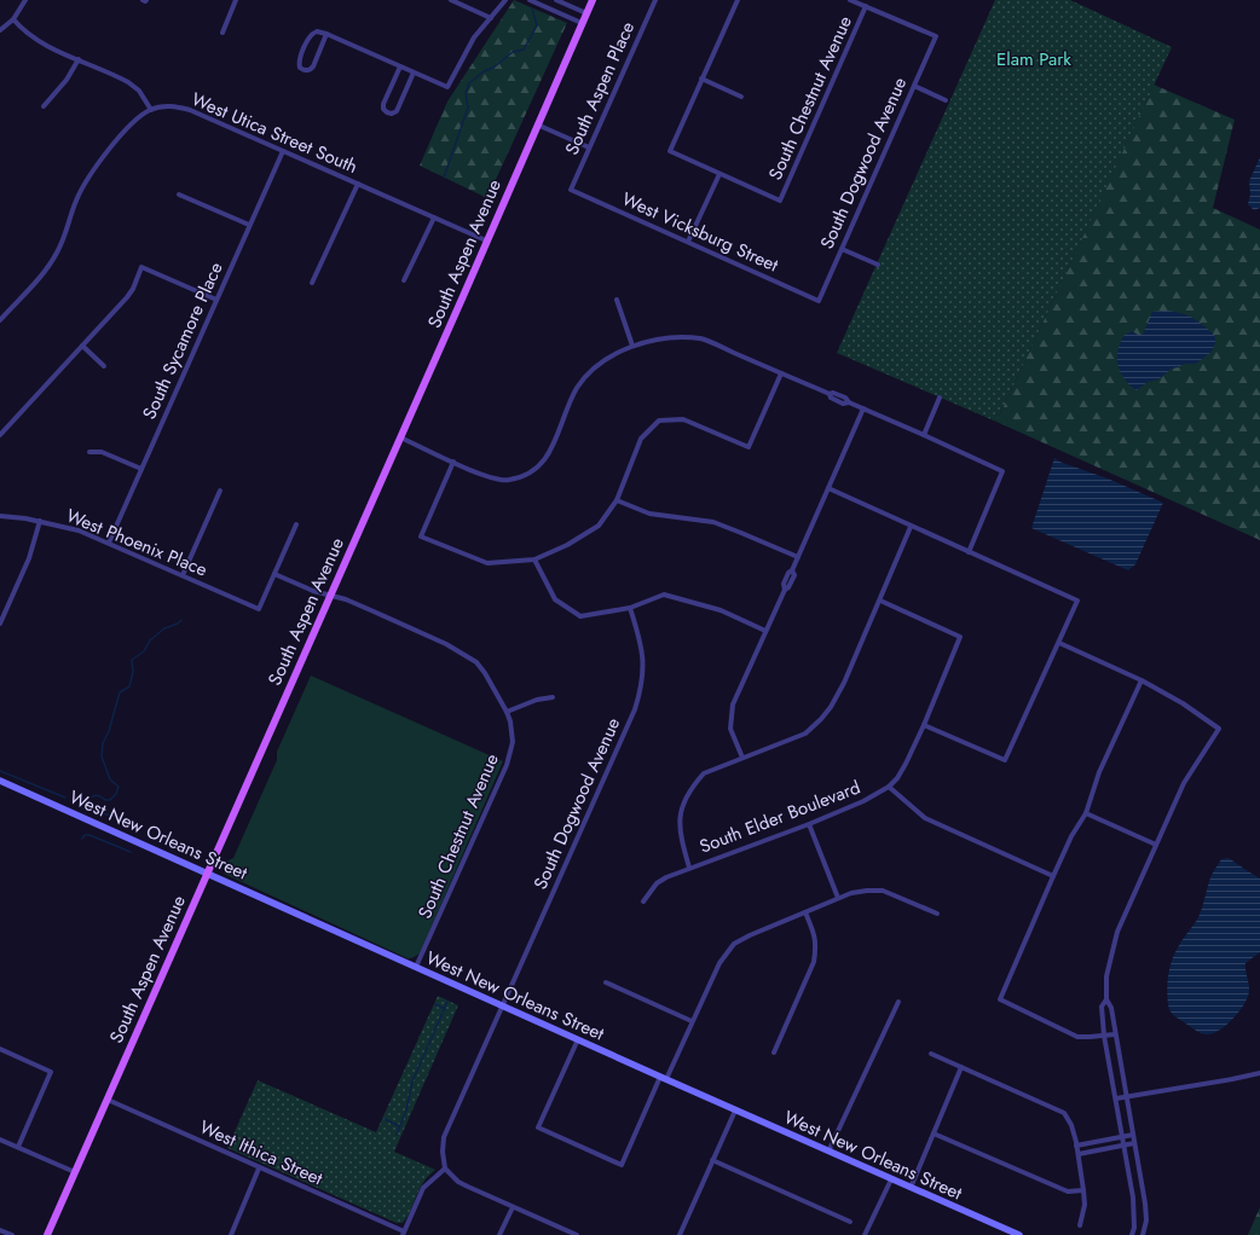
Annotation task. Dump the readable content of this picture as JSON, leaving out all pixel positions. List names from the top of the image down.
{
  "streets": {
    "main road": ["South Aspen Avenue"],
    "street": [
      "South Aspen Place",
      "South Chestnut Avenue",
      "West Utica Street South",
      "South Dogwood Avenue",
      "West Vicksburg Street",
      "South Sycamore Place",
      "West Phoenix Place",
      "South Elder Boulevard",
      "West New Orleans Street",
      "West Ithica Street"
    ]
  },
  "crossings": [
    ["South Aspen Place", "West Vicksburg Street"],
    ["South Chestnut Avenue", "South Dogwood Avenue"],
    ["South Chestnut Avenue", "West New Orleans Street"],
    ["West Utica Street South", "South Aspen Avenue"],
    ["West Utica Street South", "South Sycamore Place"],
    ["South Dogwood Avenue", "West Vicksburg Street"],
    ["South Dogwood Avenue", "West New Orleans Street"],
    ["South Aspen Avenue", "West New Orleans Street"],
    ["South Aspen Avenue", "West Ithica Street"],
    ["South Sycamore Place", "West Phoenix Place"]
  ],
  "parks": ["Elam Park"]
}
